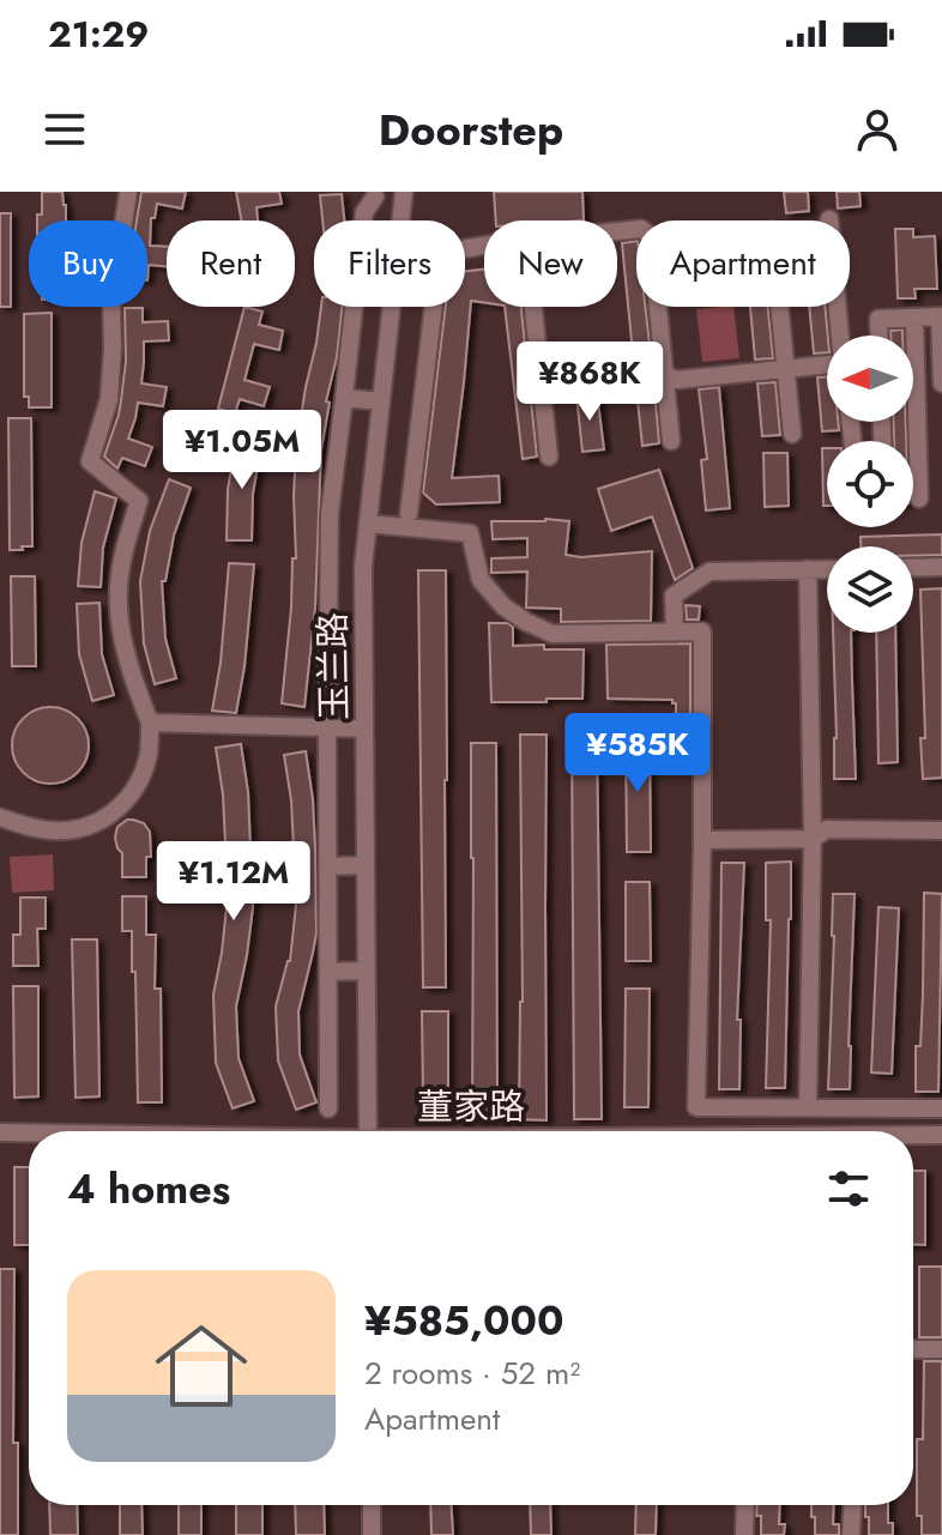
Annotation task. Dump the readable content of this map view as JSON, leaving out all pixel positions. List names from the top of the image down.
{
  "streets": {
    "street": ["玉兰路", "董家路"]
  },
  "north": "left",
  "page": {
    "status": "21:29",
    "header": "Doorstep",
    "chip": [
      "Buy",
      "Rent",
      "Filters",
      "New",
      "Apartment"
    ],
    "price": [
      "¥868K",
      "¥1.05M",
      "¥585K",
      "¥1.12M"
    ],
    "heading": "4 homes",
    "list": [
      {
        "name": "¥585,000",
        "note": "2 rooms · 52 m² · Apartment"
      }
    ]
  }
}
